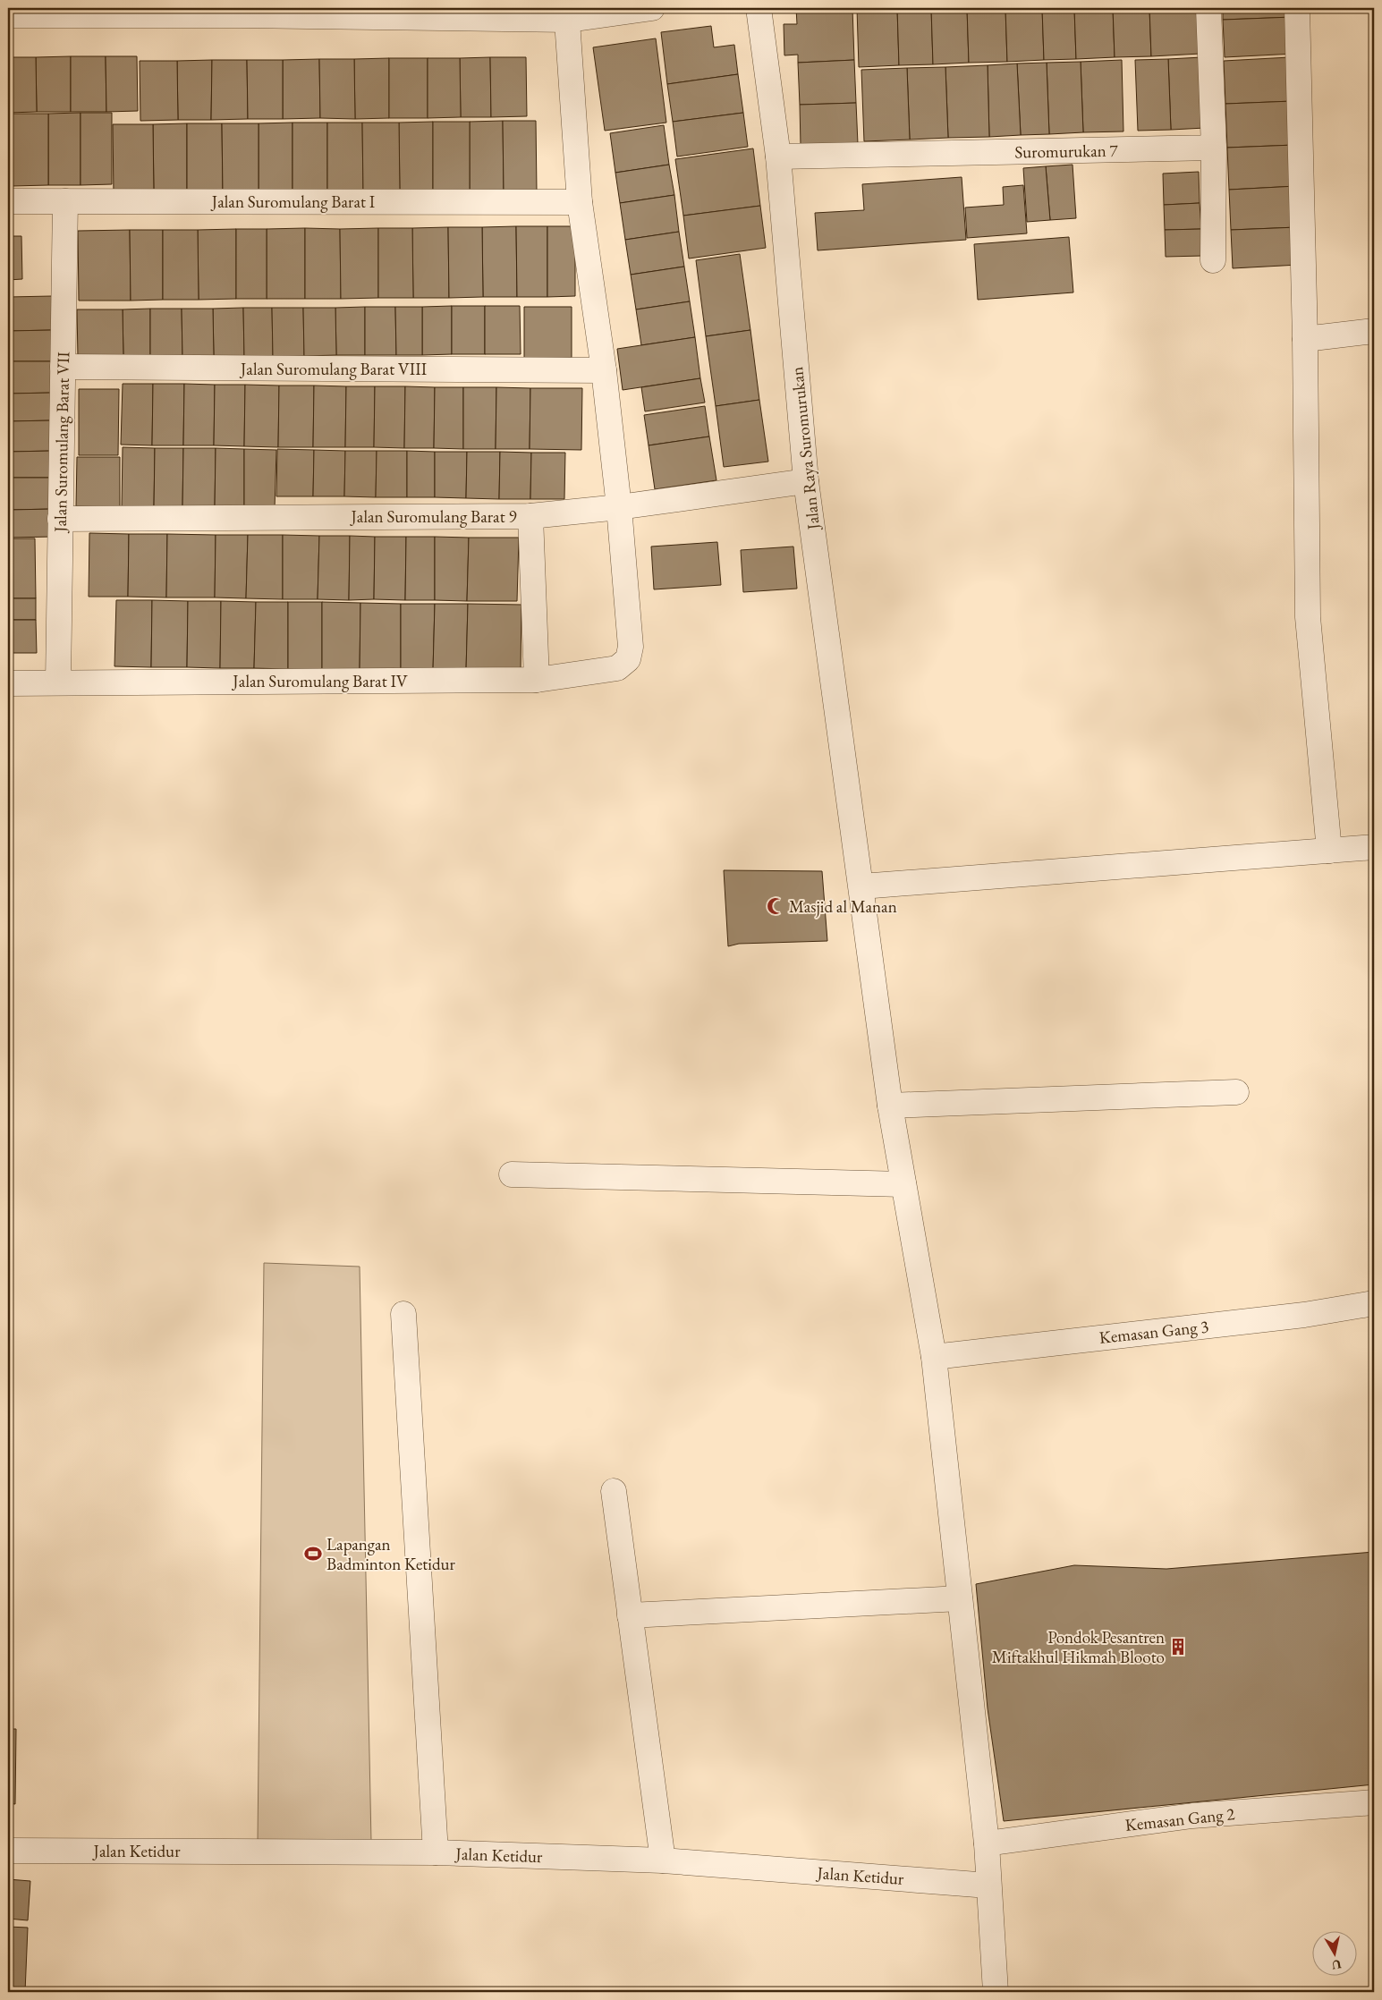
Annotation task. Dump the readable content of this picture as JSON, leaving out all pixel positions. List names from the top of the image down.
{
  "streets": {
    "street": [
      "Suromurukan 7",
      "Jalan Suromulang Barat I",
      "Jalan Suromulang Barat VIII",
      "Jalan Suromulang Barat VII",
      "Jalan Raya Suromurukan",
      "Jalan Suromulang Barat 9",
      "Jalan Suromulang Barat IV",
      "Kemasan Gang 3",
      "Kemasan Gang 2",
      "Jalan Ketidur"
    ]
  },
  "crossings": [
    ["Suromurukan 7", "Jalan Raya Suromurukan"],
    ["Jalan Suromulang Barat I", "Jalan Suromulang Barat VII"],
    ["Jalan Suromulang Barat VIII", "Jalan Suromulang Barat VII"],
    ["Jalan Suromulang Barat VII", "Jalan Suromulang Barat 9"],
    ["Jalan Suromulang Barat VII", "Jalan Suromulang Barat IV"],
    ["Jalan Raya Suromurukan", "Jalan Suromulang Barat 9"],
    ["Jalan Raya Suromurukan", "Kemasan Gang 3"],
    ["Jalan Raya Suromurukan", "Kemasan Gang 2"],
    ["Jalan Raya Suromurukan", "Jalan Ketidur"],
    ["Jalan Suromulang Barat 9", "Jalan Suromulang Barat IV"]
  ],
  "places": {
    "mosque": ["Masjid al Manan"],
    "sports": ["Lapangan Badminton Ketidur"],
    "building": ["Pondok Pesantren Miftakhul Hikmah Blooto"]
  },
  "north": "bottom"
}
